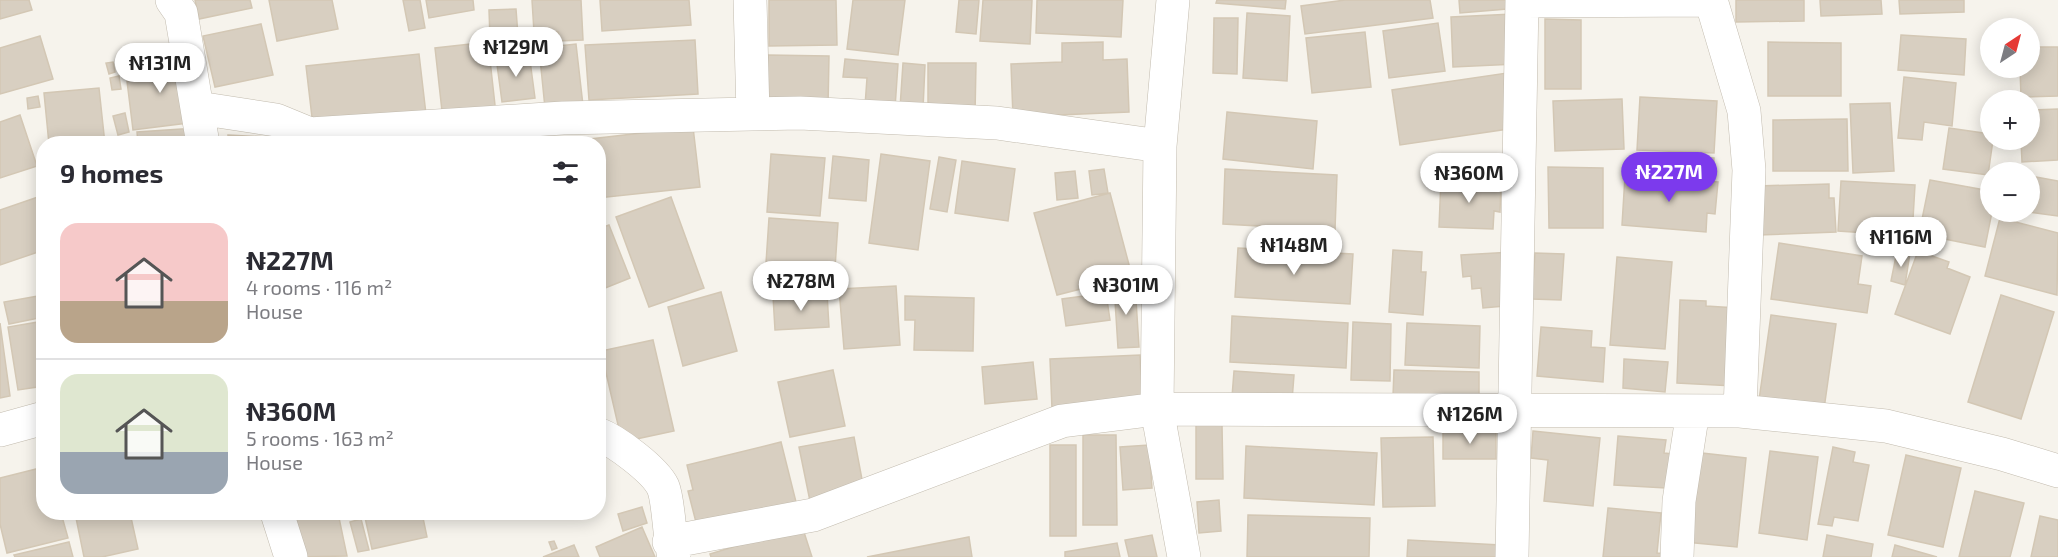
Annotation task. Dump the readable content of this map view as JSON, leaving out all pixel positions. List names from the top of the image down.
{
  "north": "top right",
  "page": {
    "map_buttons": ["+", "−"],
    "price": [
      "₦129M",
      "₦131M",
      "₦227M",
      "₦360M",
      "₦116M",
      "₦148M",
      "₦278M",
      "₦301M",
      "₦126M"
    ],
    "heading": "9 homes",
    "list": [
      {
        "name": "₦227M",
        "note": "4 rooms · 116 m² · House"
      },
      {
        "name": "₦360M",
        "note": "5 rooms · 163 m² · House"
      }
    ]
  }
}
